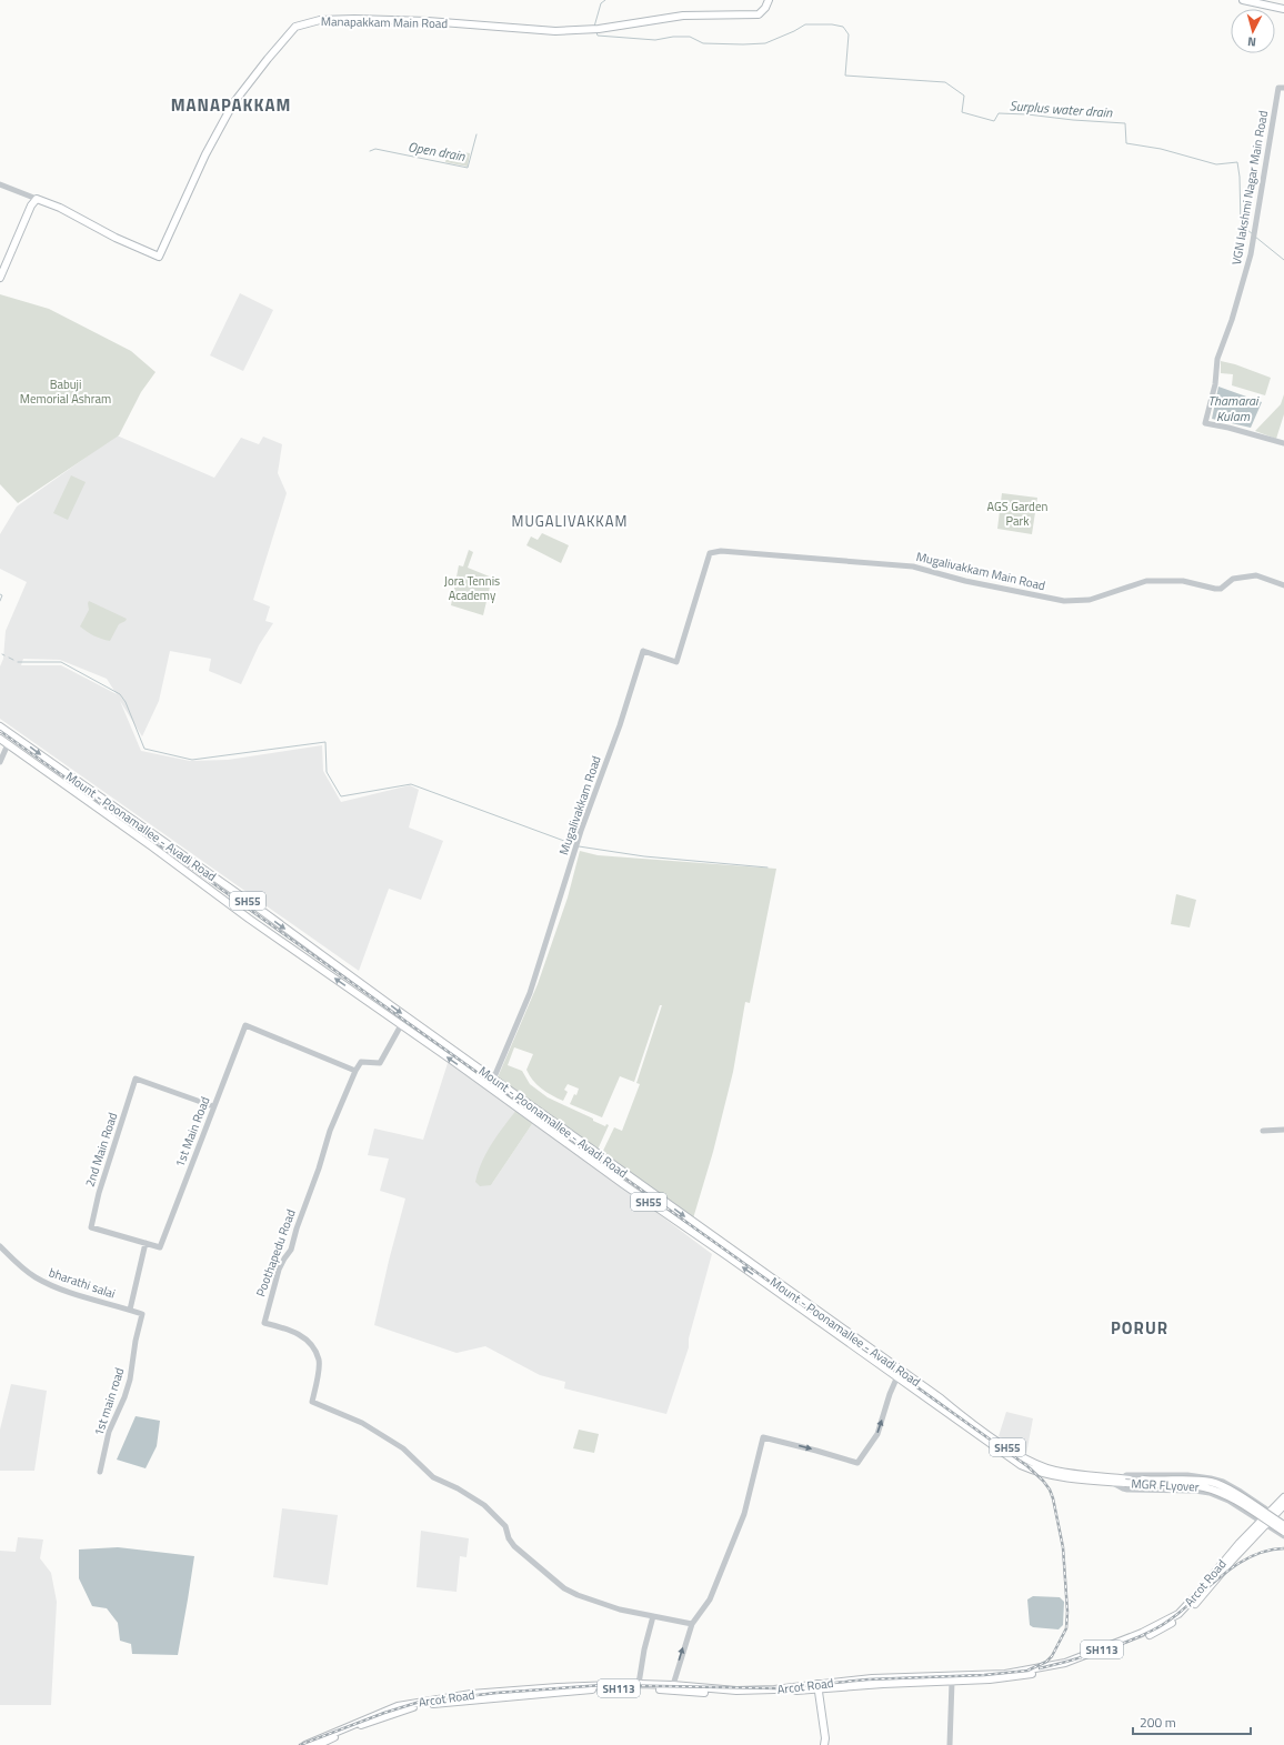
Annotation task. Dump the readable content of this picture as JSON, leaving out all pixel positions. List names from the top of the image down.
{
  "streets": {
    "main road": [
      "Manapakkam Main Road",
      "Mount - Poonamallee - Avadi Road",
      "SH55",
      "MGR FLyover",
      "Arcot Road",
      "SH113"
    ],
    "street": [
      "VGN lakshmi Nagar Main Road",
      "Mugalivakkam Main Road",
      "Mugalivakkam Road",
      "1st Main Road",
      "2nd Main Road",
      "Poothapedu Road",
      "bharathi salai",
      "1st main road"
    ]
  },
  "crossings": [
    ["Mugalivakkam Main Road", "Mugalivakkam Road"],
    ["Mugalivakkam Road", "Mount - Poonamallee - Avadi Road"],
    ["Mount - Poonamallee - Avadi Road", "MGR FLyover"],
    ["1st Main Road", "2nd Main Road"],
    ["1st Main Road", "Poothapedu Road"],
    ["bharathi salai", "1st main road"],
    ["Arcot Road", "SH113"]
  ],
  "districts": ["MANAPAKKAM", "MUGALIVAKKAM", "PORUR"],
  "water": ["Surplus water drain", "Open drain", "Thamarai Kulam"],
  "parks": ["Babuji Memorial Ashram", "AGS Garden Park", "Jora Tennis Academy"],
  "scale_bar": "200 m",
  "north": "bottom"
}
